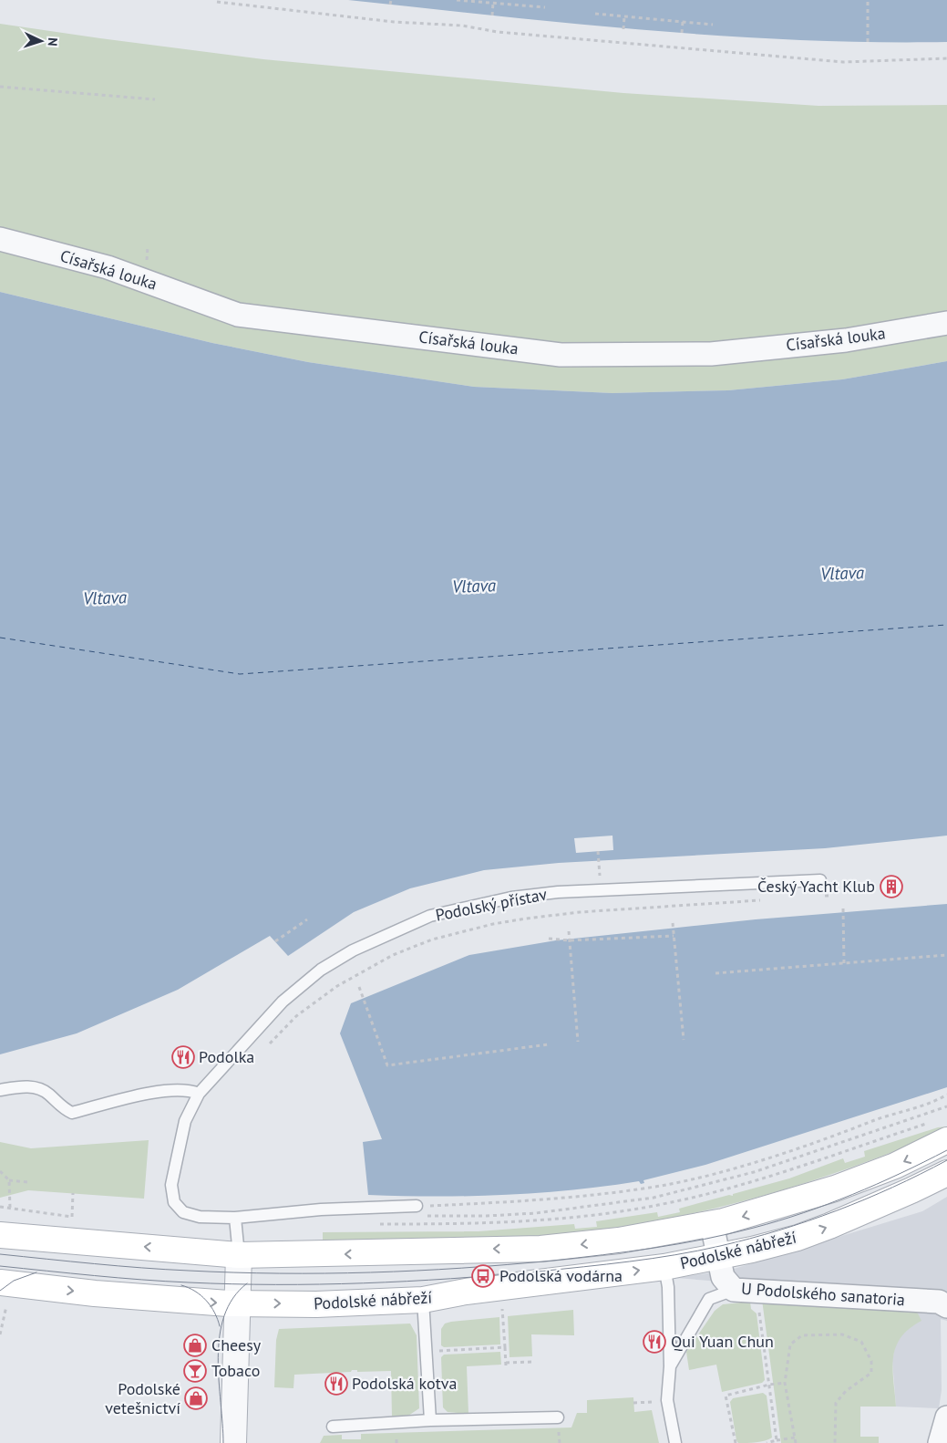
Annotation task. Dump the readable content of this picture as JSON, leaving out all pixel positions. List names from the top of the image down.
{
  "streets": {
    "main road": ["Podolské nábřeží"],
    "street": ["Císařská louka", "U Podolského sanatoria"],
    "lane": ["Podolský přístav"]
  },
  "crossings": [
    ["Podolské nábřeží", "U Podolského sanatoria"]
  ],
  "water": ["Vltava"],
  "places": {
    "building": ["Český Yacht Klub"],
    "restaurant": ["Podolka", "Qui Yuan Chun", "Podolská kotva"],
    "bus stop": ["Podolská vodárna"],
    "shop": ["Cheesy", "Podolské vetešnictví"],
    "bar": ["Tobaco"]
  },
  "north": "right"
}
